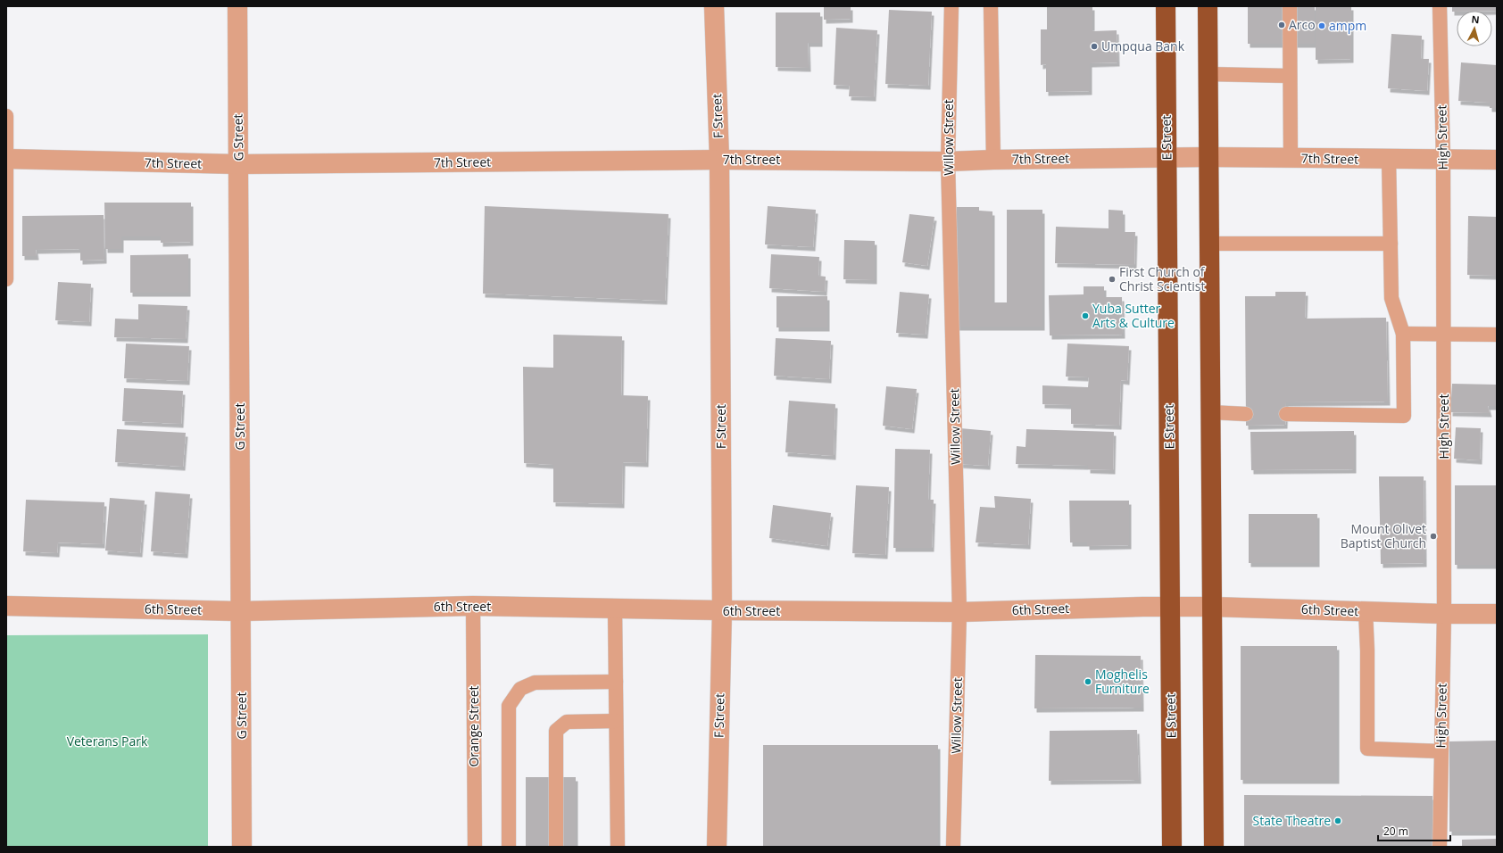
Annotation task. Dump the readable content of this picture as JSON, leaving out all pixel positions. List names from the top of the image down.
{
  "streets": {
    "highway": ["E Street"],
    "street": [
      "F Street",
      "G Street",
      "7th Street",
      "6th Street"
    ],
    "lane": ["Willow Street", "High Street", "Orange Street"]
  },
  "crossings": [
    ["F Street", "7th Street"],
    ["F Street", "6th Street"],
    ["G Street", "7th Street"],
    ["G Street", "6th Street"],
    ["Willow Street", "7th Street"],
    ["Willow Street", "6th Street"],
    ["E Street", "7th Street"],
    ["E Street", "6th Street"],
    ["High Street", "7th Street"],
    ["High Street", "6th Street"],
    ["6th Street", "Orange Street"]
  ],
  "parks": ["Veterans Park"],
  "places": [
    "Arco",
    "ampm",
    "Umpqua Bank",
    "First Church of Christ Scientist",
    "Yuba Sutter Arts & Culture",
    "Mount Olivet Baptist Church",
    "Moghelis Furniture",
    "State Theatre"
  ],
  "scale_bar": "20 m",
  "north": "top"
}
